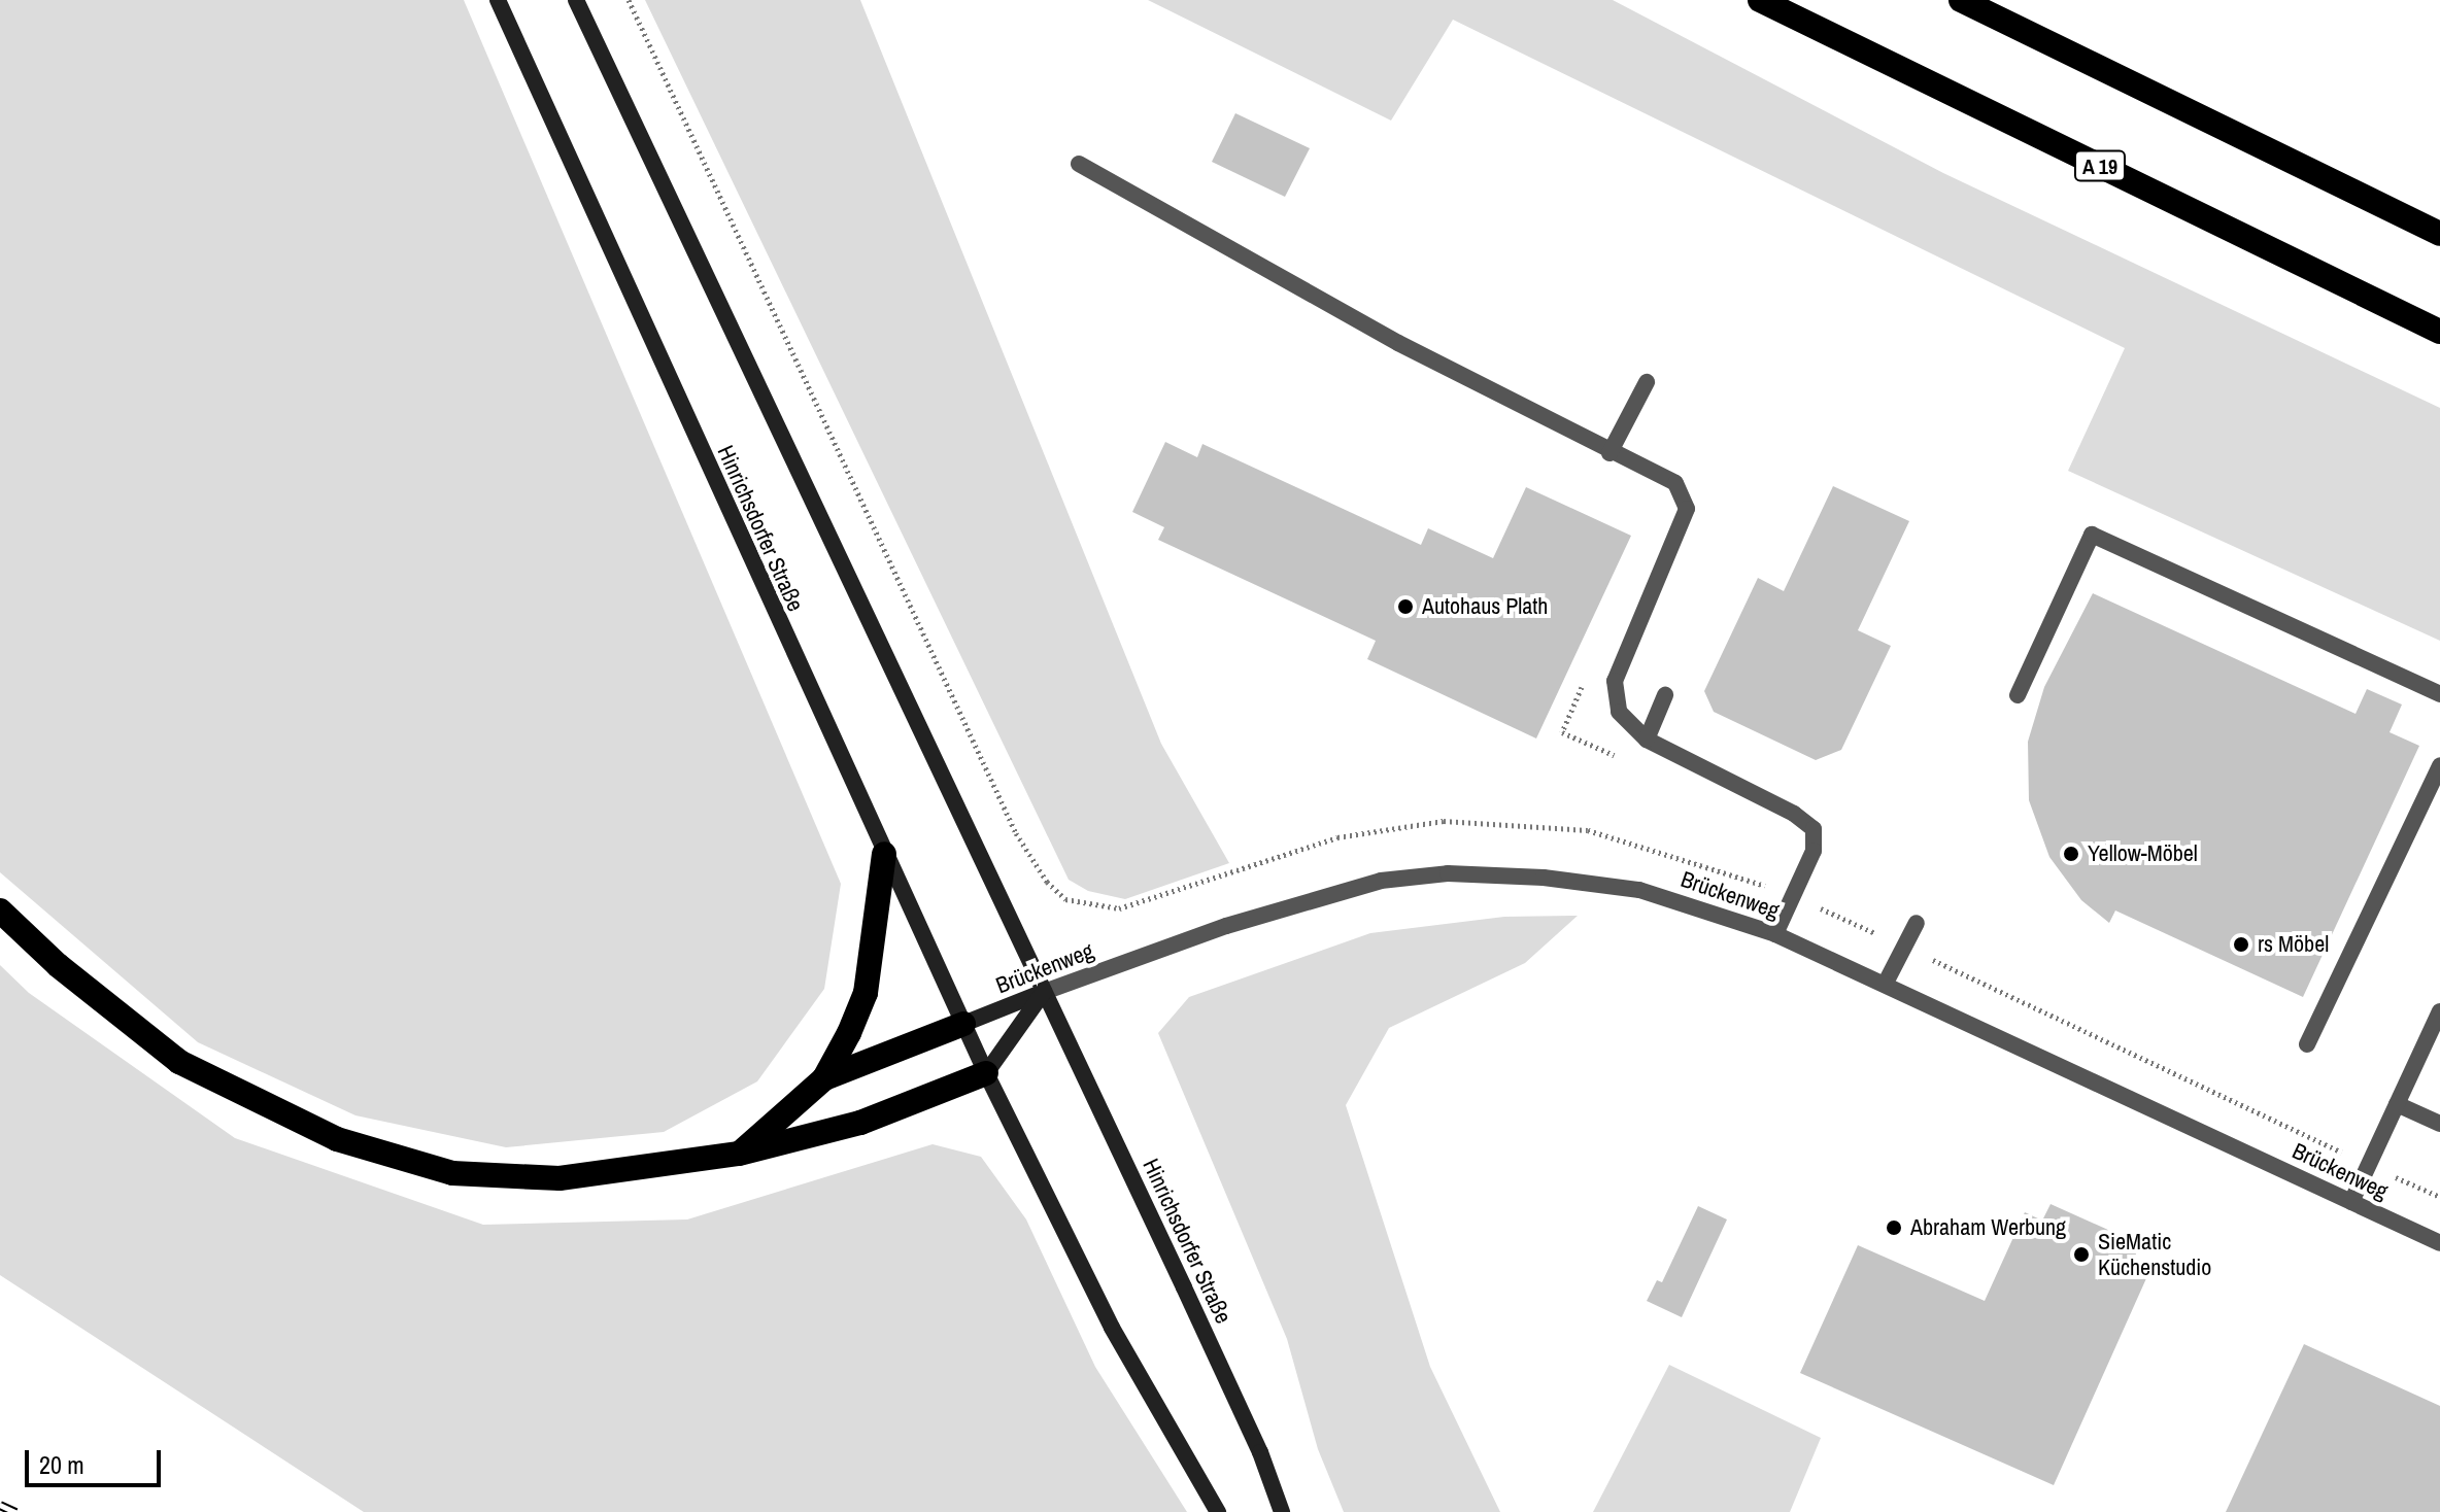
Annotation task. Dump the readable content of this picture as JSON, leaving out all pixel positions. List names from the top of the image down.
{
  "streets": {
    "highway": ["A 19"],
    "main road": ["Hinrichsdorfer Straße", "Brückenweg"]
  },
  "crossings": [
    ["Hinrichsdorfer Straße", "Brückenweg"]
  ],
  "places": [
    "Autohaus Plath",
    "Yellow-Möbel",
    "rs Möbel",
    "Abraham Werbung",
    "SieMatic Küchenstudio"
  ],
  "scale_bar": "20 m"
}
